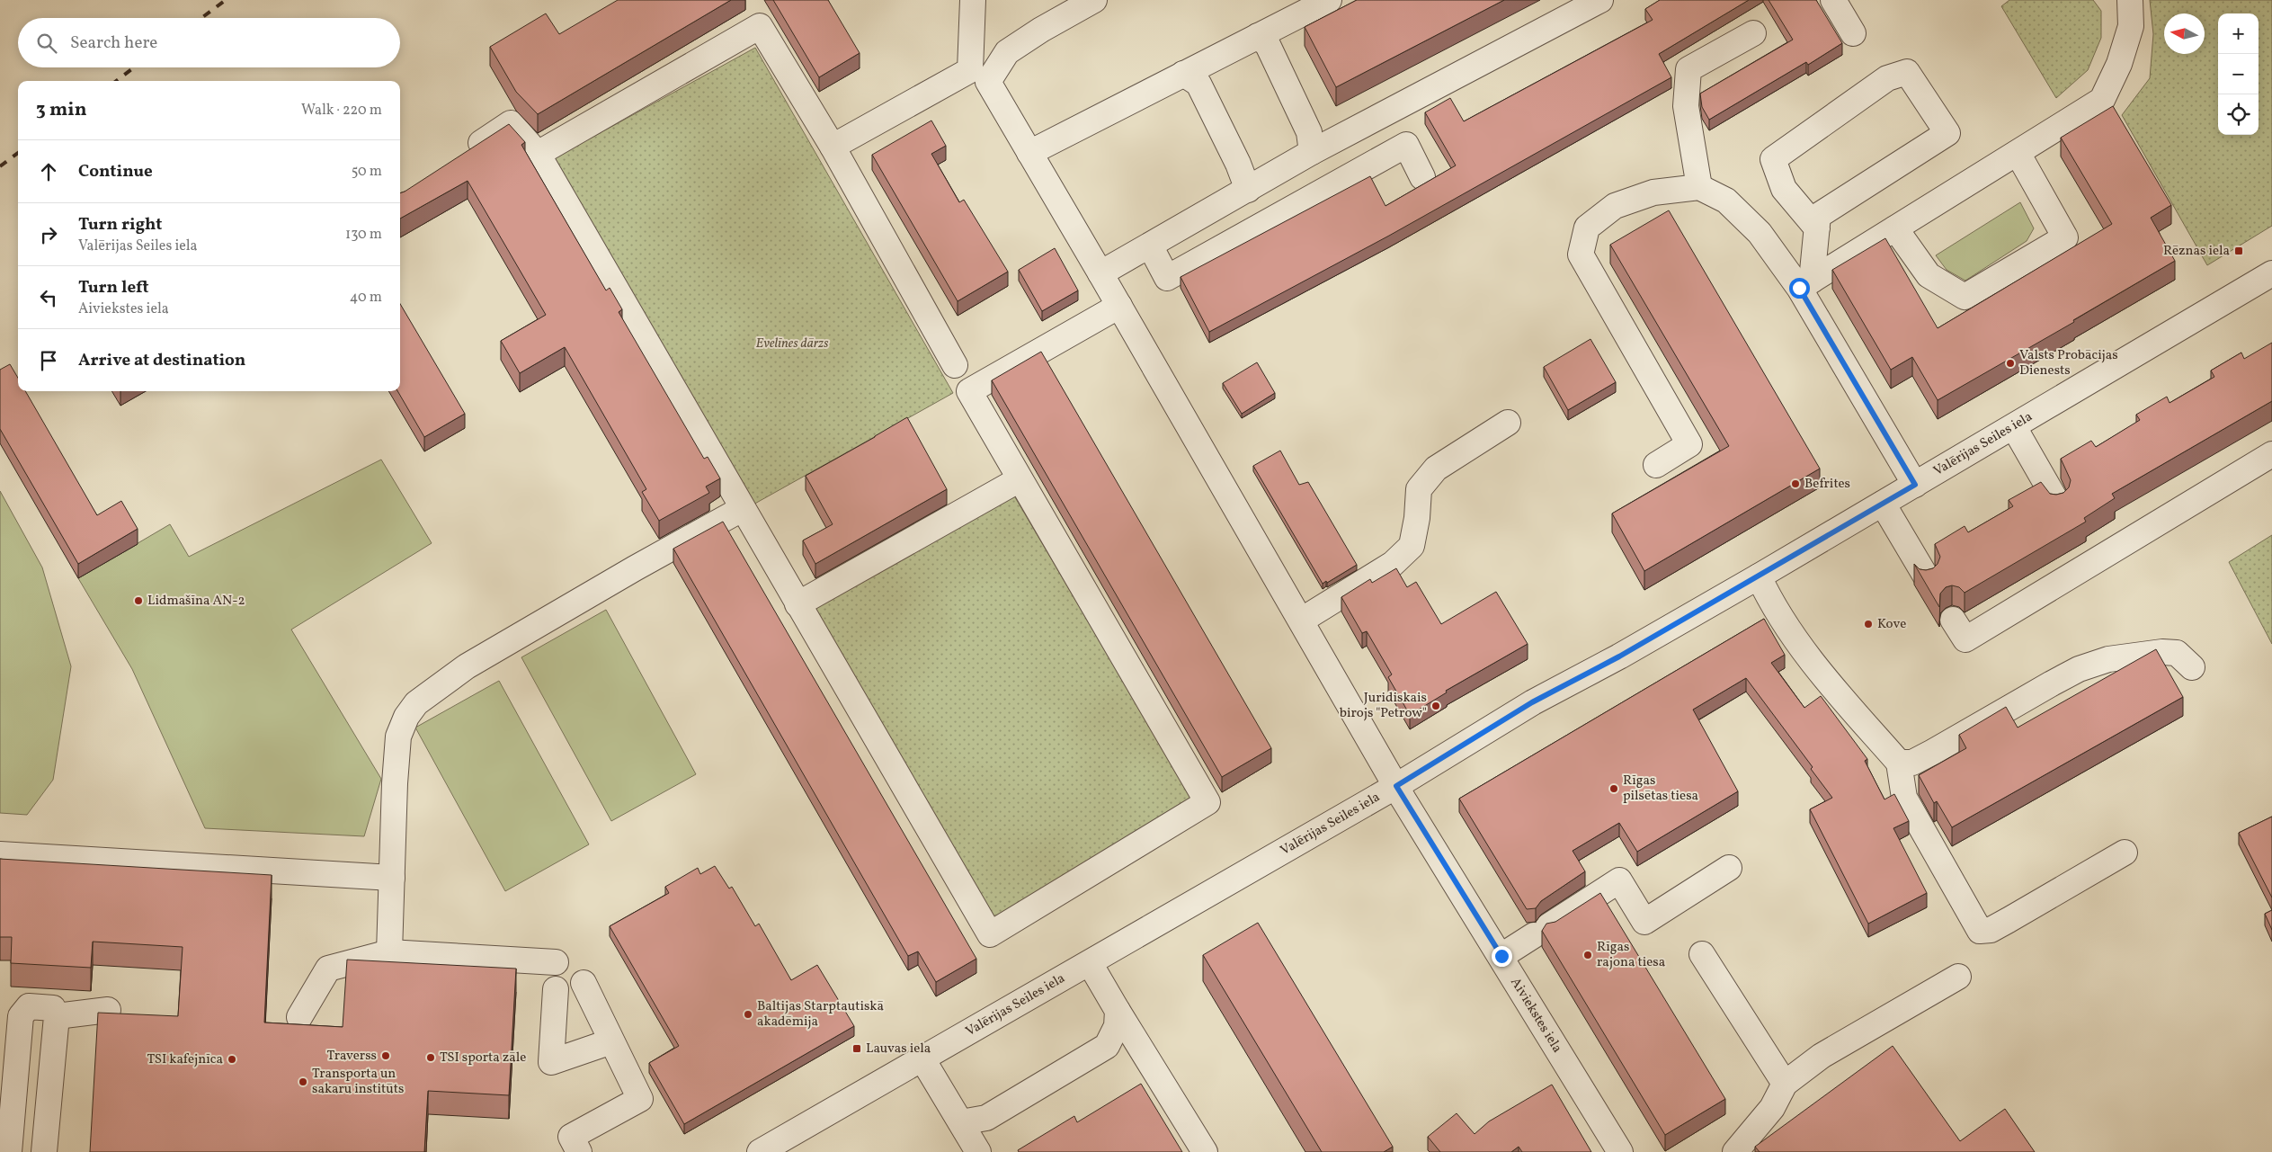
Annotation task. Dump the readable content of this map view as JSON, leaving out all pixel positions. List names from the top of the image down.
{
  "streets": {
    "street": ["Valērijas Seiles iela", "Aiviekstes iela"]
  },
  "crossings": [
    ["Valērijas Seiles iela", "Aiviekstes iela"]
  ],
  "parks": ["Evelīnes dārzs"],
  "places": {
    "transit": ["Rēznas iela", "Lauvas iela"],
    "other": [
      "Valsts Probācijas Dienests",
      "Befrites",
      "Lidmašīna AN-2",
      "Kove",
      "Juridiskais birojs \"Petrow\"",
      "Rīgas pilsētas tiesa",
      "Rīgas rajona tiesa",
      "Baltijas Starptautiskā akadēmija",
      "Traverss",
      "TSI sporta zāle",
      "TSI kafejnīca",
      "Transporta un sakaru institūts"
    ]
  },
  "north": "left",
  "page": {
    "map_buttons": ["+", "−"],
    "search": "Search here",
    "heading": ["3 min", "Walk · 220 m"],
    "list": [
      ["Continue", "50 m"],
      ["Turn right", "Valērijas Seiles iela", "130 m"],
      ["Turn left", "Aiviekstes iela", "40 m"],
      "Arrive at destination"
    ]
  }
}
